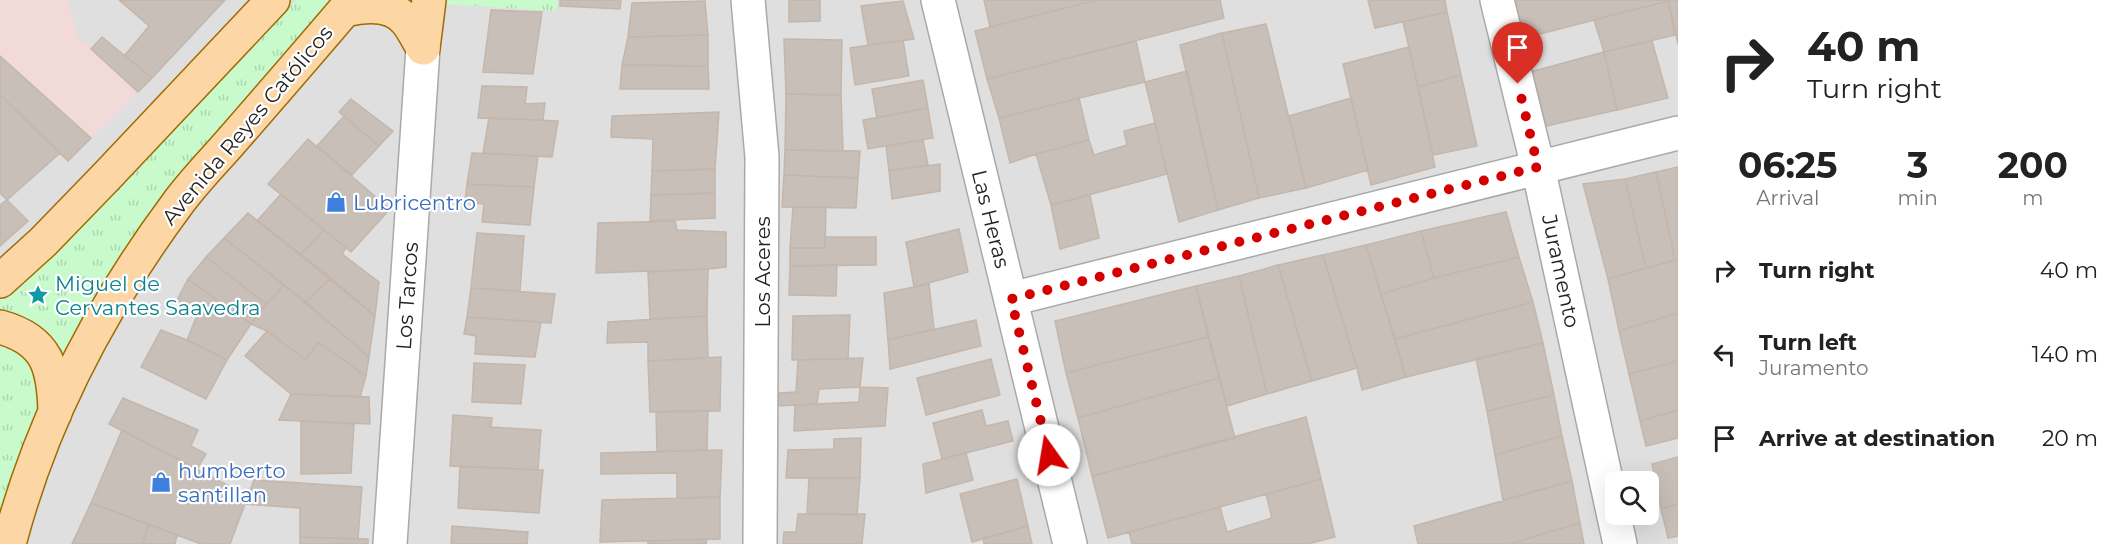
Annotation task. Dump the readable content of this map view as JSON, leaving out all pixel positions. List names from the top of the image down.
{
  "streets": {
    "main road": ["Avenida Reyes Católicos"],
    "street": [
      "Las Heras",
      "Juramento",
      "Los Aceres",
      "Los Tarcos"
    ]
  },
  "places": {
    "shop": ["Lubricentro", "humberto santillan"],
    "place": ["Miguel de Cervantes Saavedra"]
  },
  "page": {
    "turn": ["40 m", "Turn right"],
    "eta": [
      "06:25",
      "Arrival",
      "3",
      "min",
      "200",
      "m"
    ],
    "list": [
      {
        "name": "Turn right",
        "value": "40 m"
      },
      {
        "name": "Turn left",
        "note": "Juramento",
        "value": "140 m"
      },
      {
        "name": "Arrive at destination",
        "value": "20 m"
      }
    ]
  }
}
